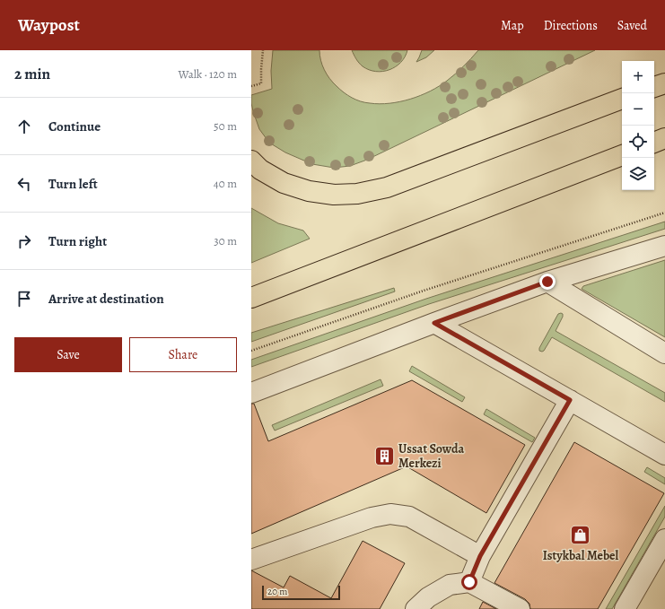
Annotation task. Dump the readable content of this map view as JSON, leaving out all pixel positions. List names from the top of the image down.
{
  "places": {
    "building": ["Ussat Sowda Merkezi"],
    "shop": ["Istykbal Mebel"]
  },
  "scale_bar": "20 m",
  "page": {
    "header": "Waypost",
    "nav": ["Map", "Directions", "Saved"],
    "heading": ["2 min", "Walk · 120 m"],
    "map_buttons": ["+", "−"],
    "list": [
      ["Continue", "50 m"],
      ["Turn left", "40 m"],
      ["Turn right", "30 m"],
      "Arrive at destination"
    ],
    "buttons": ["Save", "Share"],
    "scale": "20 m"
  }
}
